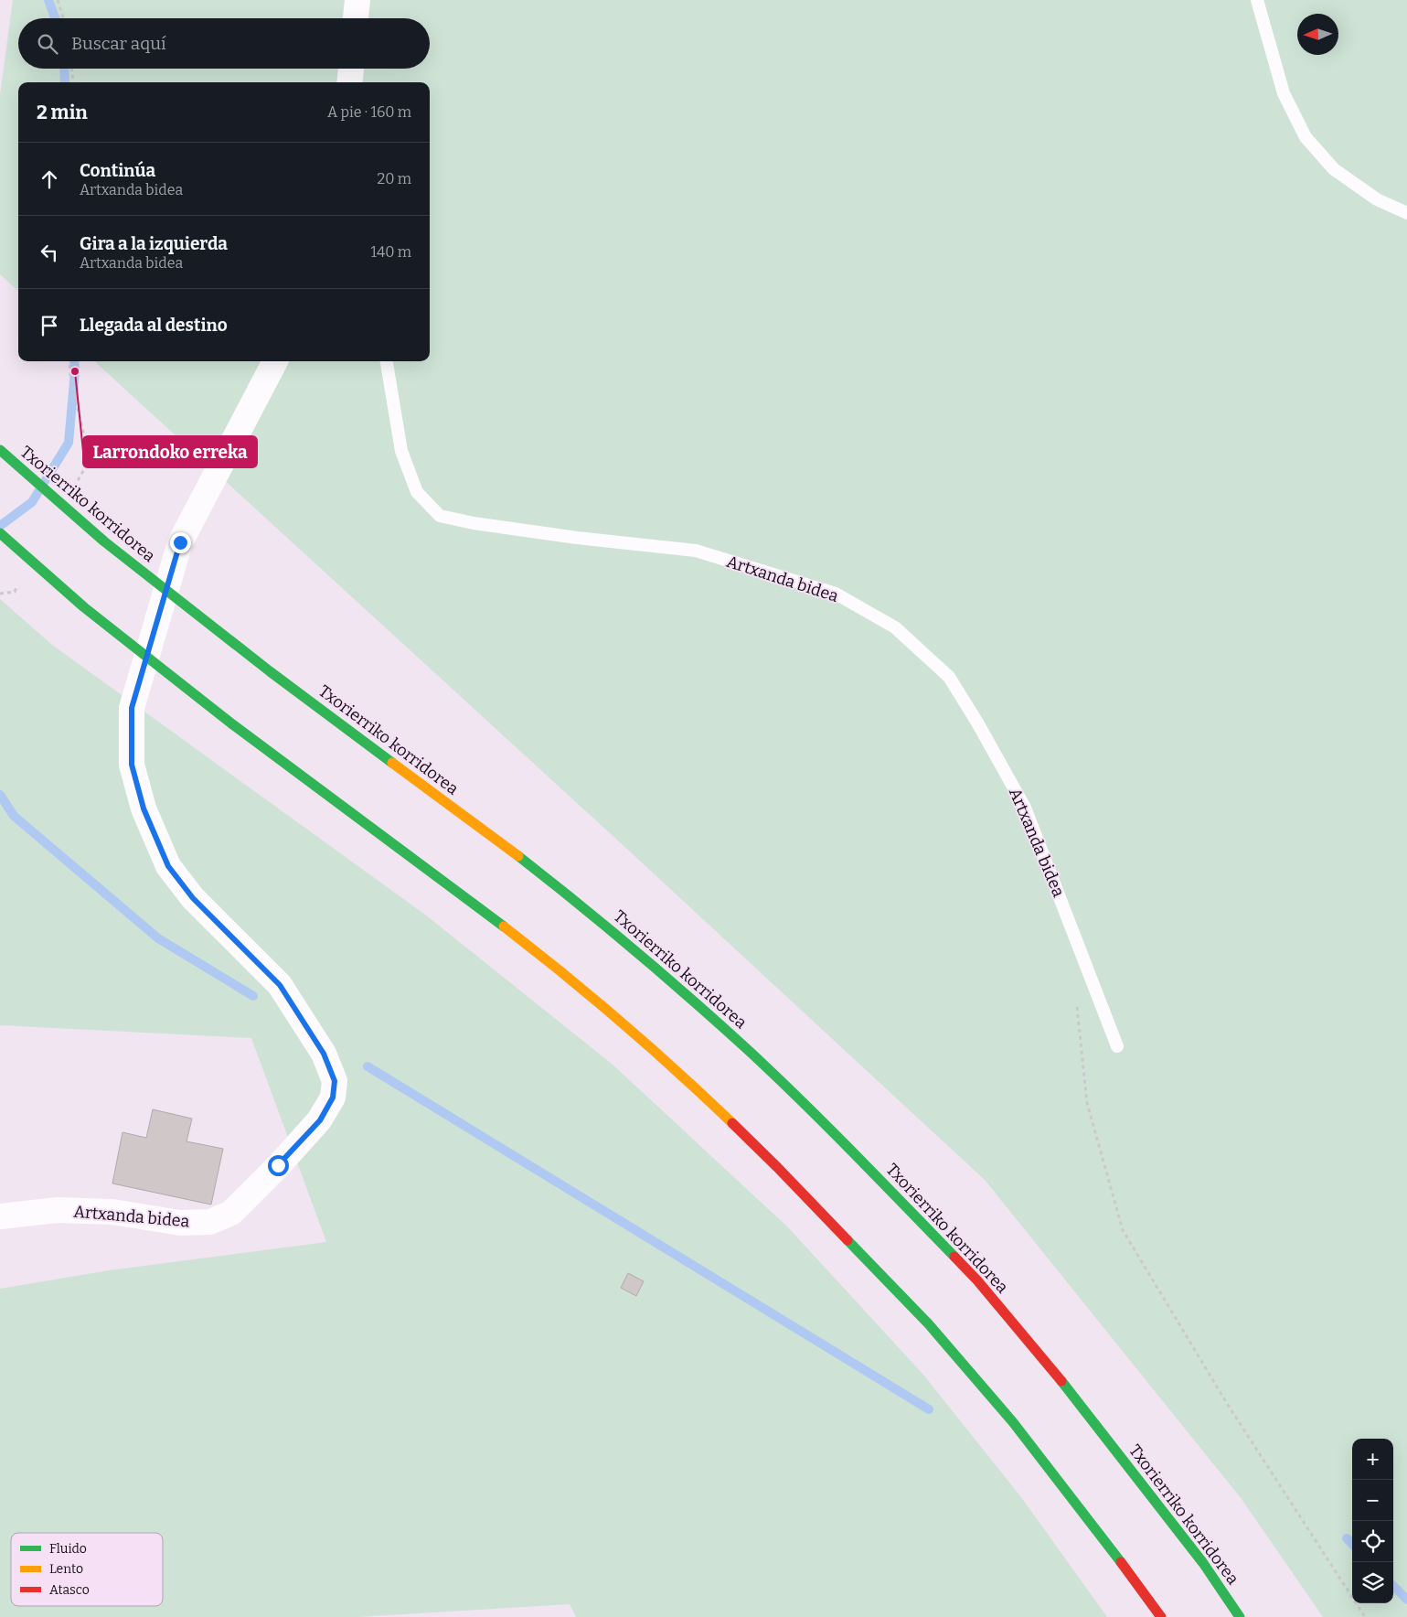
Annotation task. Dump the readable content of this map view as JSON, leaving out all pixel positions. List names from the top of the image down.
{
  "streets": {
    "highway": ["Txorierriko korridorea"],
    "street": ["Artxanda bidea"]
  },
  "places": ["Larrondoko erreka"],
  "legend": ["Fluido", "Lento", "Atasco"],
  "north": "left",
  "page": {
    "search": "Buscar aquí",
    "heading": ["2 min", "A pie · 160 m"],
    "list": [
      ["Continúa", "Artxanda bidea", "20 m"],
      ["Gira a la izquierda", "Artxanda bidea", "140 m"],
      "Llegada al destino"
    ],
    "map_buttons": ["+", "−"]
  }
}
